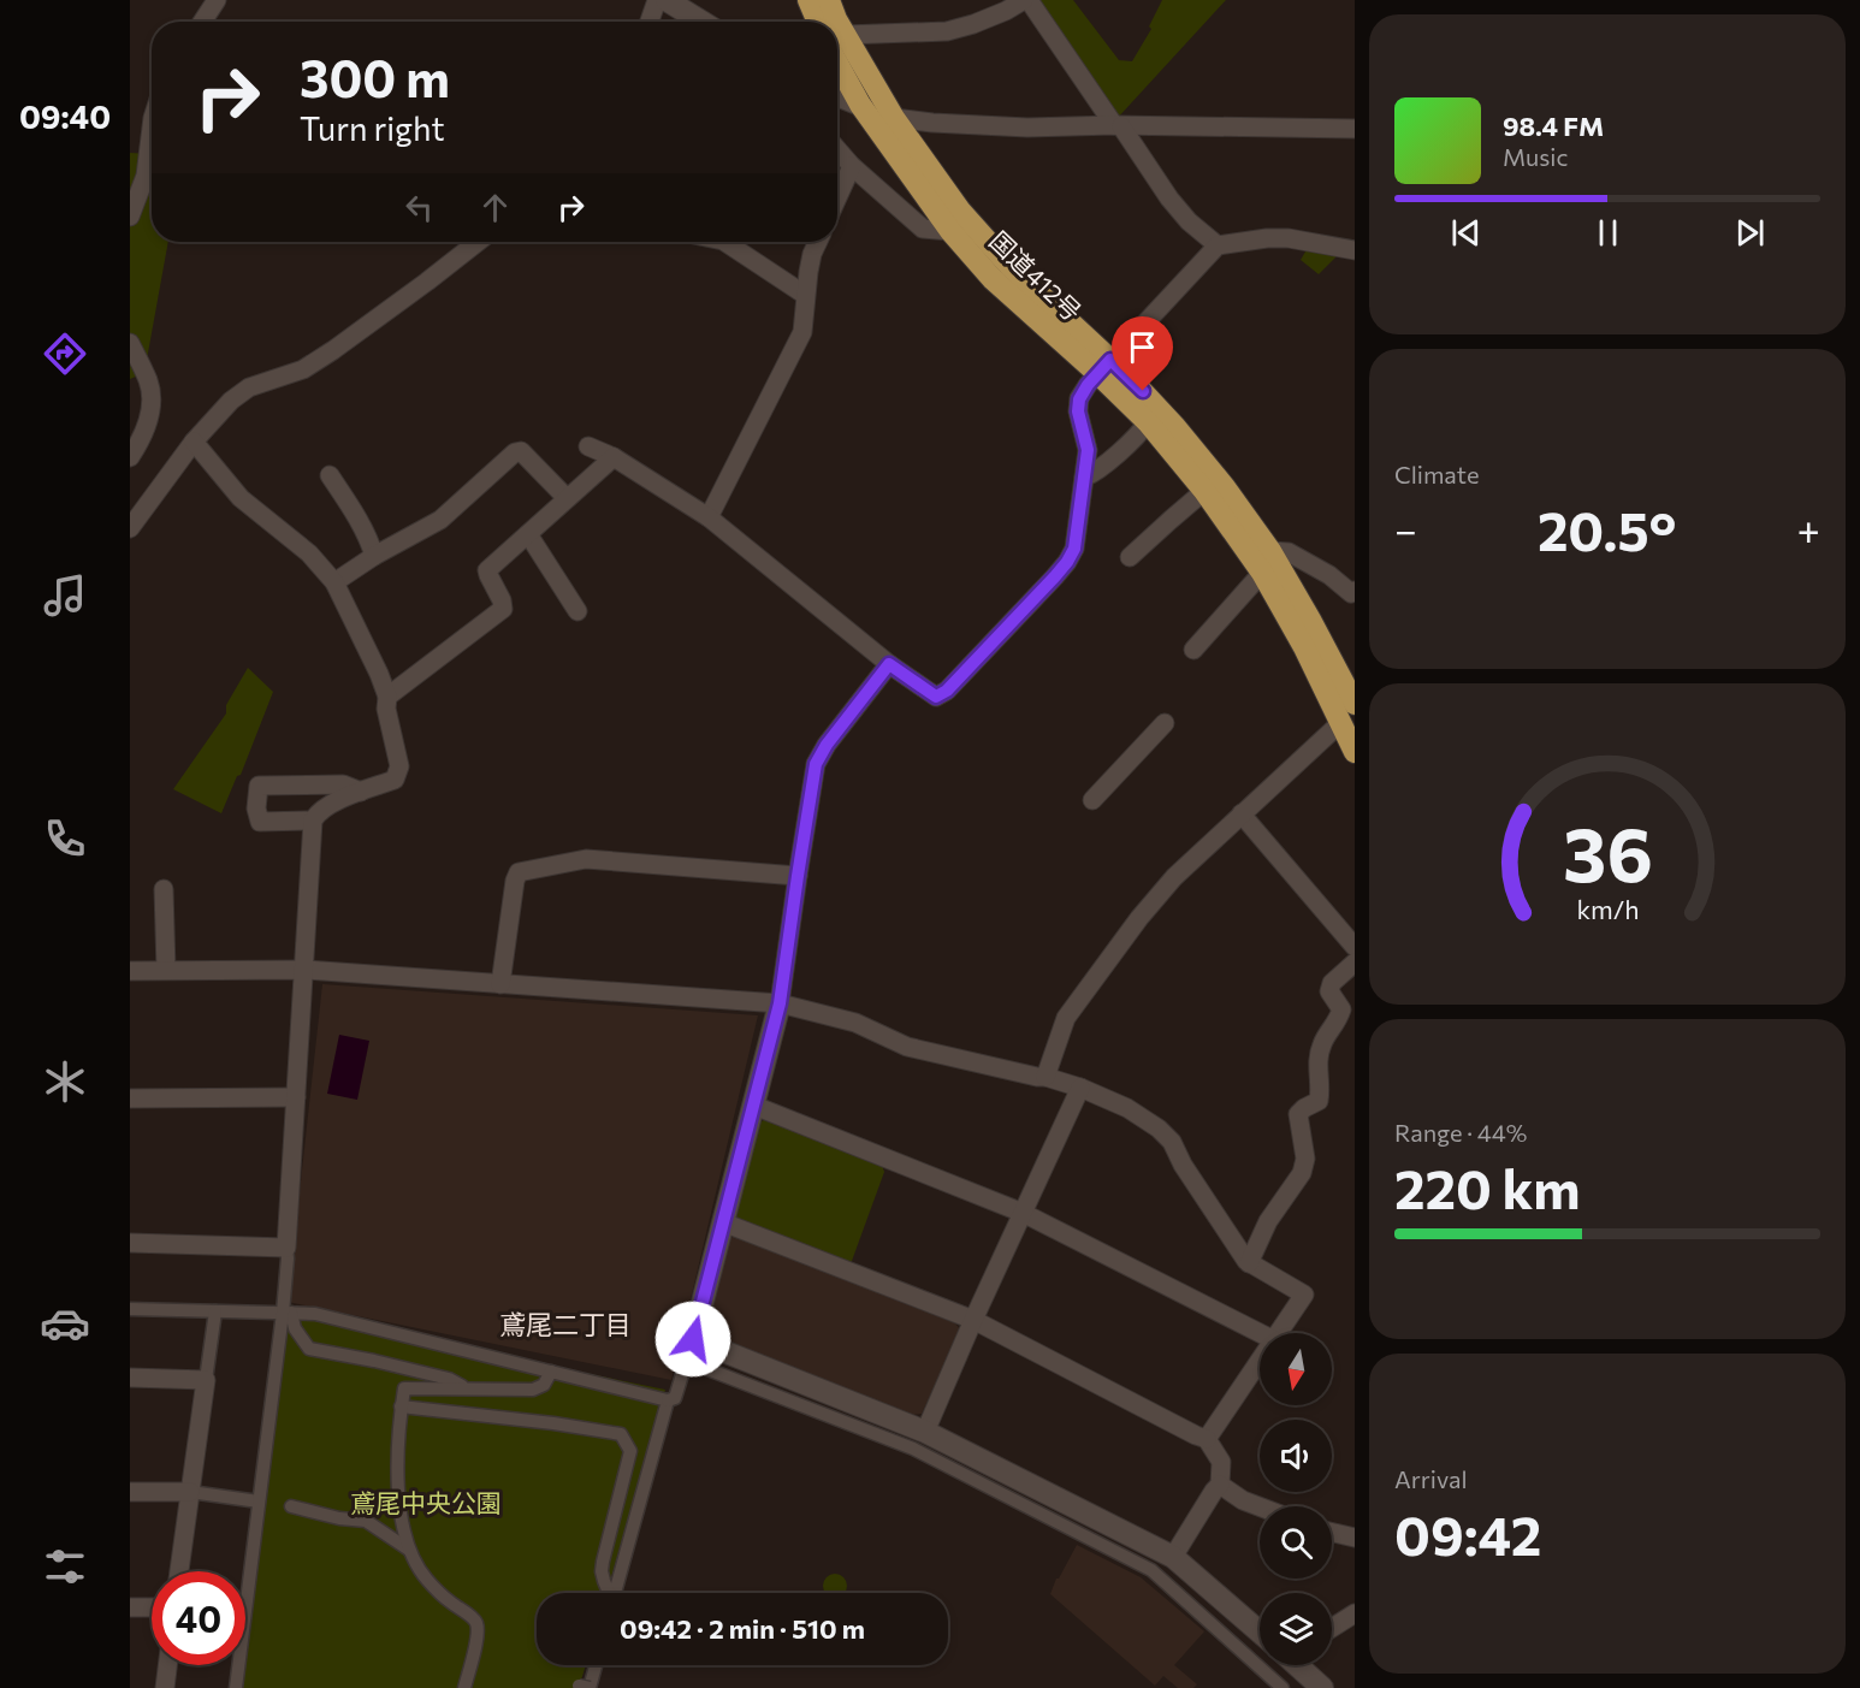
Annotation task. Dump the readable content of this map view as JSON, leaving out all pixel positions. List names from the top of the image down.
{
  "streets": {
    "highway": ["国道412号"]
  },
  "districts": ["鳶尾二丁目"],
  "parks": ["鳶尾中央公園"],
  "north": "bottom",
  "page": {
    "tabs": "09:40",
    "turn": ["300 m", "Turn right"],
    "song": ["98.4 FM", "Music"],
    "tile": [
      "Climate",
      ["Range · 44%", "220 km"],
      ["Arrival", "09:42"]
    ],
    "heat": ["−", "20.5°", "+"],
    "limit": "40",
    "trip": "09:42 · 2 min · 510 m",
    "gauge": ["36", "km/h"]
  }
}
